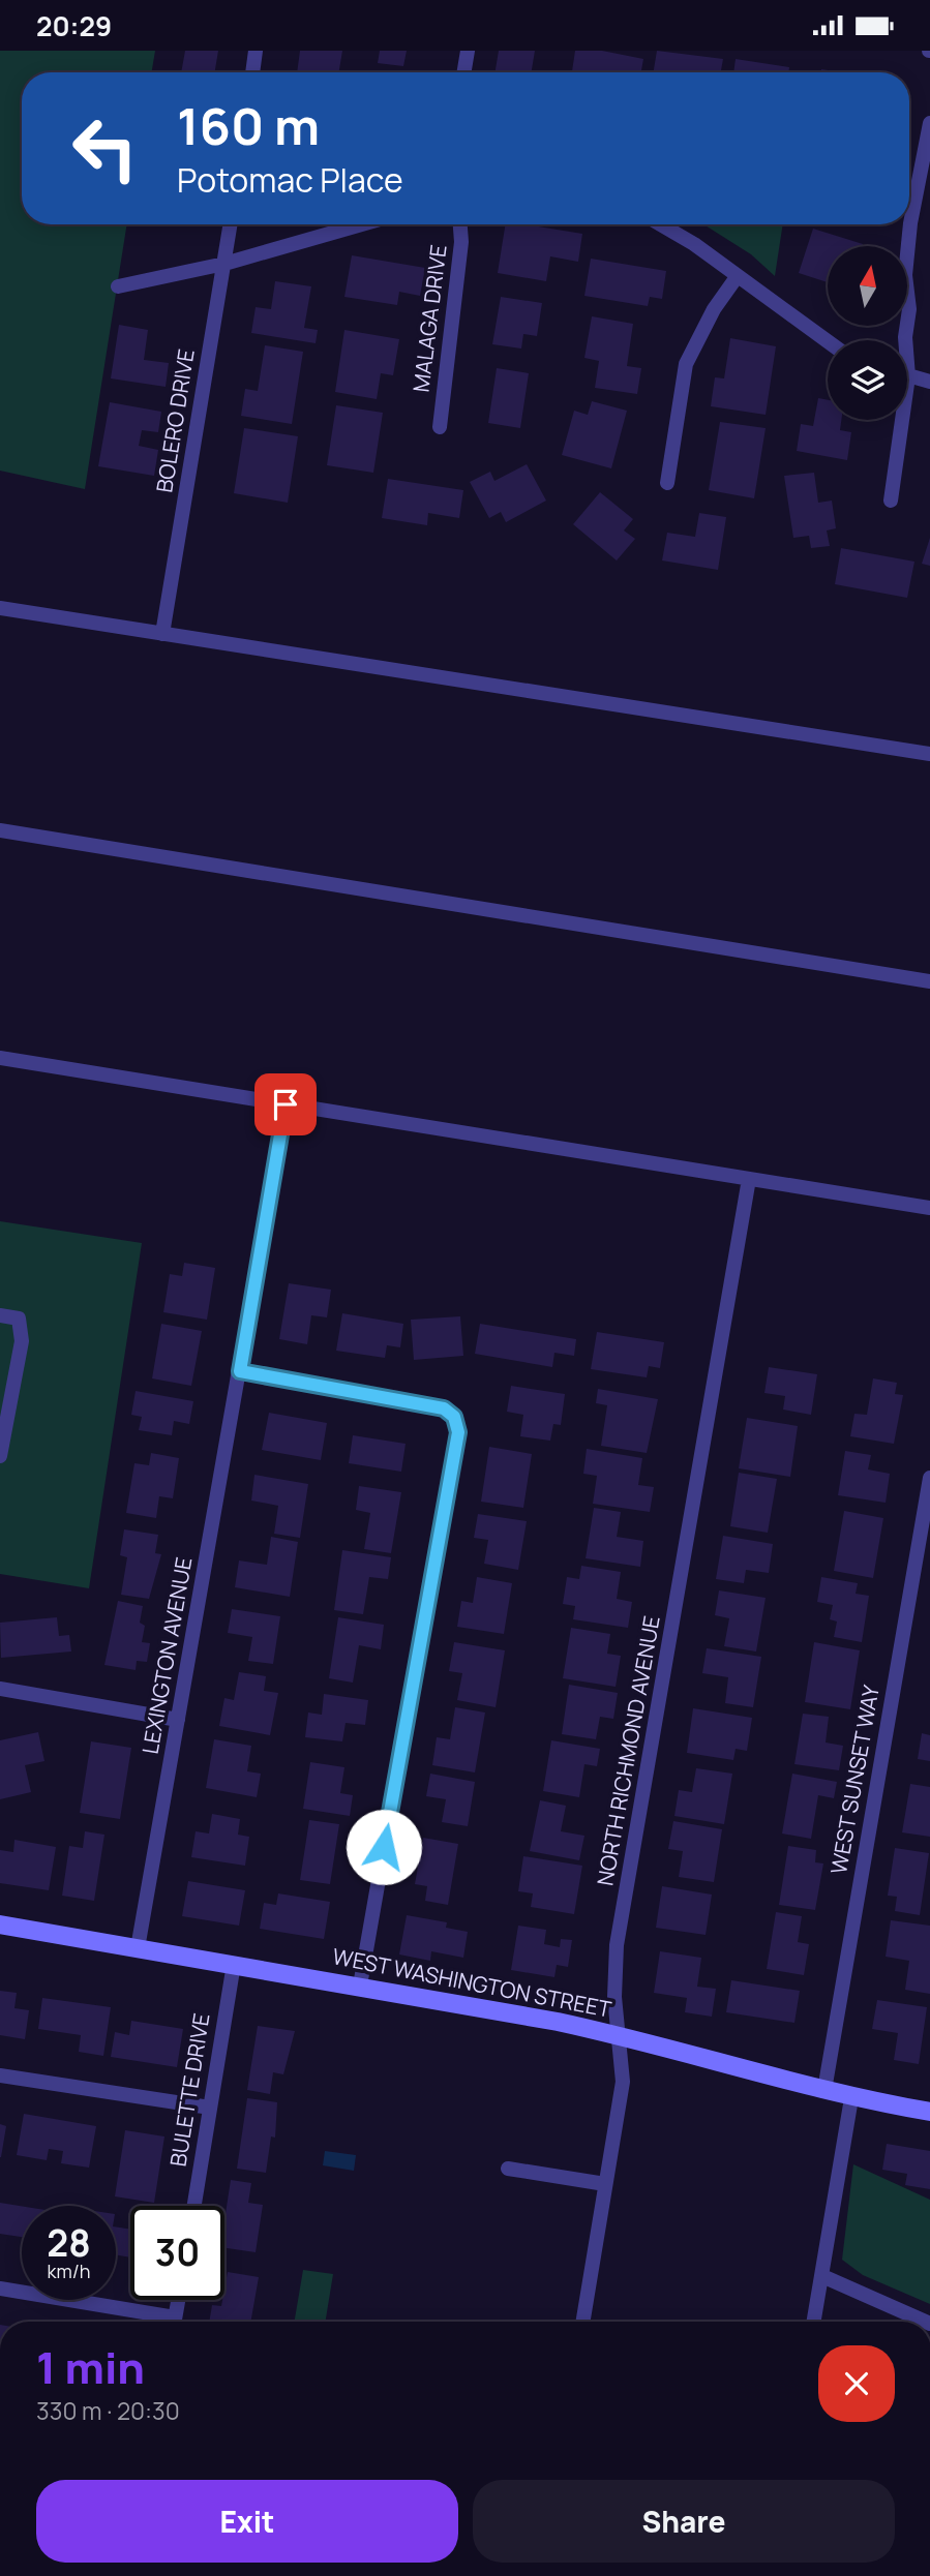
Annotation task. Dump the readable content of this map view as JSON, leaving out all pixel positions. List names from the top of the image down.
{
  "streets": {
    "street": [
      "MALAGA DRIVE",
      "BOLERO DRIVE",
      "LEXINGTON AVENUE",
      "NORTH RICHMOND AVENUE",
      "WEST SUNSET WAY",
      "WEST WASHINGTON STREET",
      "BULETTE DRIVE"
    ]
  },
  "crossings": [
    ["LEXINGTON AVENUE", "WEST WASHINGTON STREET"],
    ["NORTH RICHMOND AVENUE", "WEST WASHINGTON STREET"],
    ["WEST SUNSET WAY", "WEST WASHINGTON STREET"],
    ["WEST WASHINGTON STREET", "BULETTE DRIVE"]
  ],
  "north": "top",
  "page": {
    "status": "20:29",
    "turn": ["160 m", "Potomac Place"],
    "speed": "28 km/h",
    "limit": "30",
    "heading": ["1 min", "330 m · 20:30"],
    "buttons": ["Exit", "Share"]
  }
}
